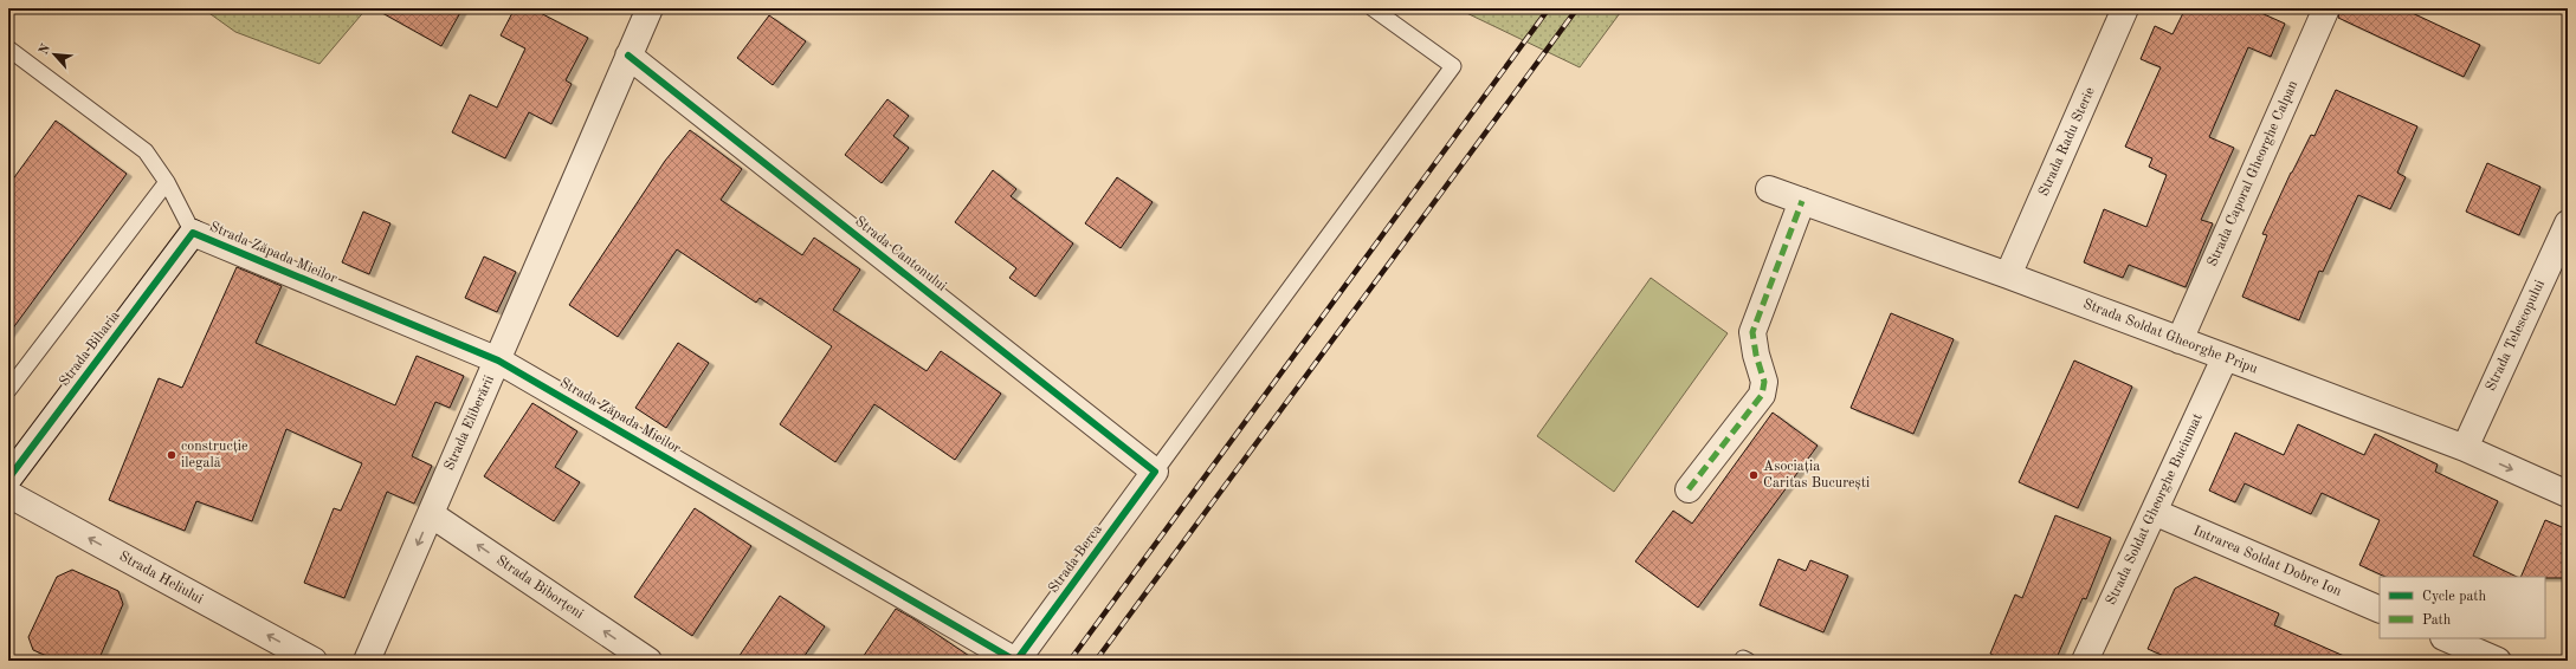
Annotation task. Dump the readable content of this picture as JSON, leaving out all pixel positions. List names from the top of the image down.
{
  "streets": {
    "street": [
      "Strada Radu Sterie",
      "Strada Caporal Gheorghe Calpan",
      "Strada Zăpada Mieilor",
      "Strada Cantonului",
      "Strada Telescopului",
      "Strada Soldat Gheorghe Pripu",
      "Strada Biharia",
      "Strada Eliberării",
      "Strada Soldat Gheorghe Buciumat",
      "Strada Berca",
      "Intrarea Soldat Dobre Ion",
      "Strada Heliului",
      "Strada Biborțeni"
    ]
  },
  "crossings": [
    ["Strada Radu Sterie", "Strada Soldat Gheorghe Pripu"],
    ["Strada Caporal Gheorghe Calpan", "Strada Soldat Gheorghe Pripu"],
    ["Strada Zăpada Mieilor", "Strada Biharia"],
    ["Strada Zăpada Mieilor", "Strada Eliberării"],
    ["Strada Zăpada Mieilor", "Strada Berca"],
    ["Strada Cantonului", "Strada Eliberării"],
    ["Strada Cantonului", "Strada Berca"],
    ["Strada Telescopului", "Strada Soldat Gheorghe Pripu"],
    ["Strada Soldat Gheorghe Pripu", "Strada Soldat Gheorghe Buciumat"],
    ["Strada Eliberării", "Strada Biborțeni"],
    ["Strada Soldat Gheorghe Buciumat", "Intrarea Soldat Dobre Ion"]
  ],
  "one_way": ["Strada Heliului", "Strada Biborțeni"],
  "places": ["construcție ilegală", "Asociația Caritas București"],
  "legend": ["Cycle path", "Path"],
  "north": "top left"
}
